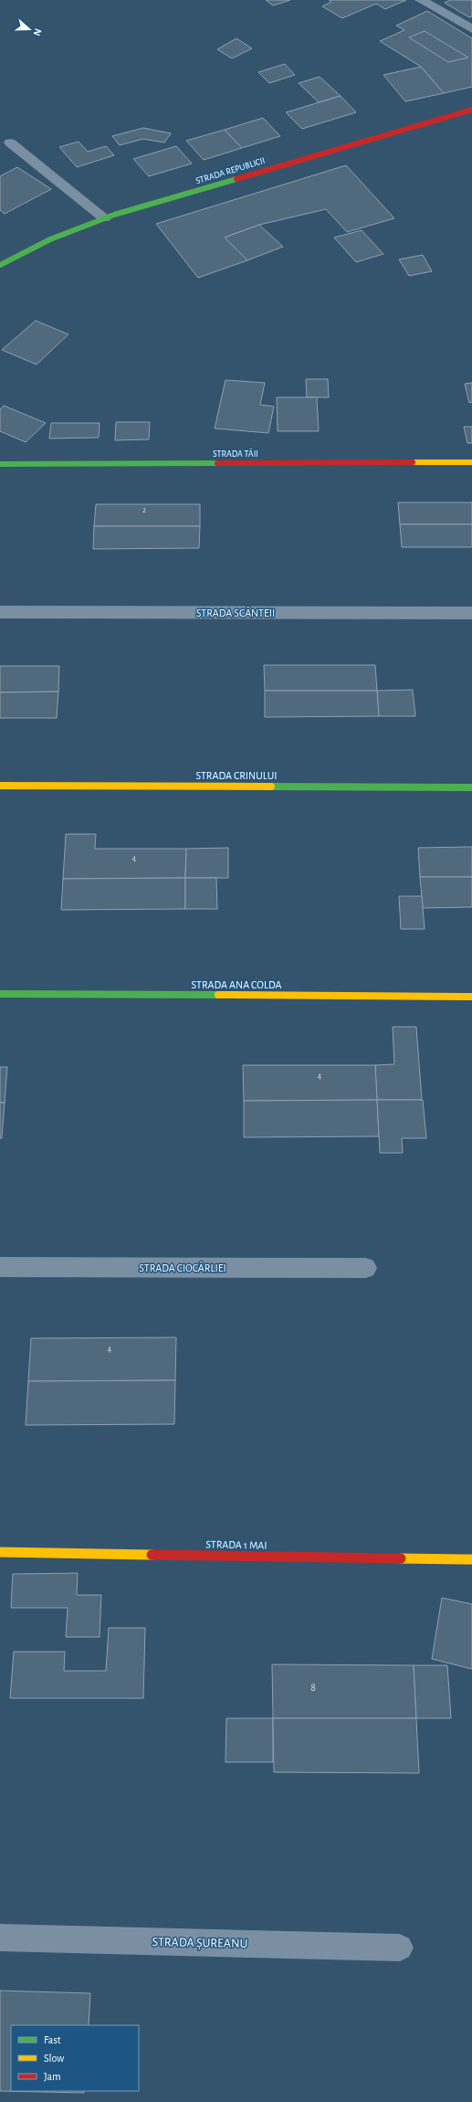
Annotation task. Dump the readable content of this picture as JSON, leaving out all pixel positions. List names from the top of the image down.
{
  "streets": {
    "street": [
      "STRADA REPUBLICII",
      "STRADA TĂII",
      "STRADA SCÂNTEII",
      "STRADA CRINULUI",
      "STRADA ANA COLDA",
      "STRADA CIOCÂRLIEI",
      "STRADA 1 MAI",
      "STRADA ȘUREANU"
    ]
  },
  "house_numbers": [
    "2",
    "4",
    "4",
    "4",
    "8"
  ],
  "legend": ["Fast", "Slow", "Jam"],
  "north": "right"
}
